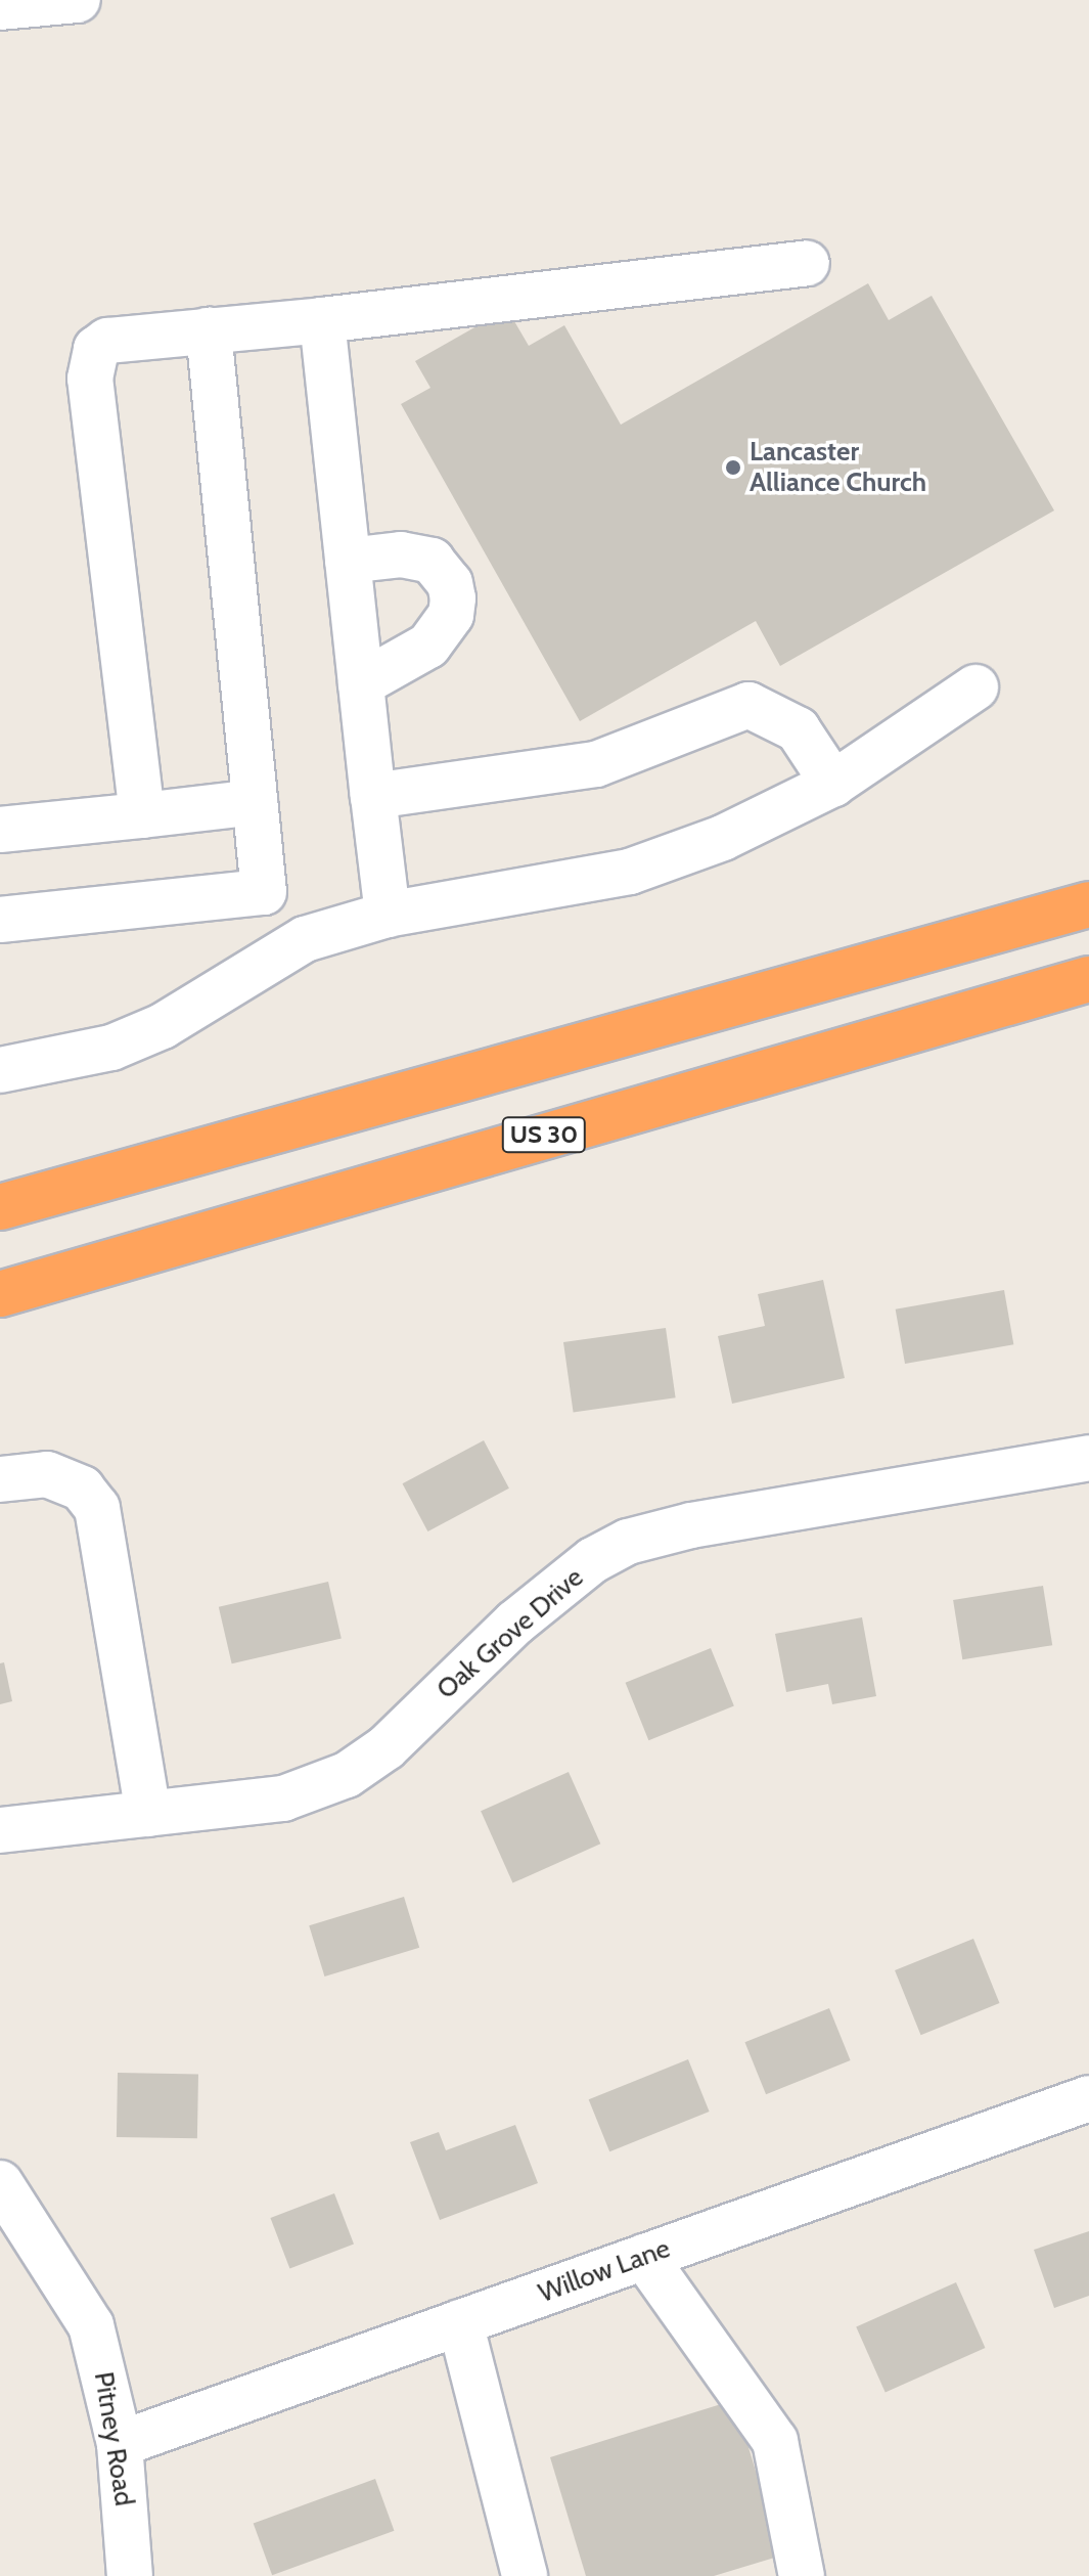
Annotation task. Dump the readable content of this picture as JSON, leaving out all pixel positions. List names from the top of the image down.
{
  "streets": {
    "highway": ["US 30"],
    "street": ["Oak Grove Drive", "Willow Lane", "Pitney Road"]
  },
  "crossings": [
    ["Willow Lane", "Pitney Road"]
  ],
  "places": ["Lancaster Alliance Church"]
}
